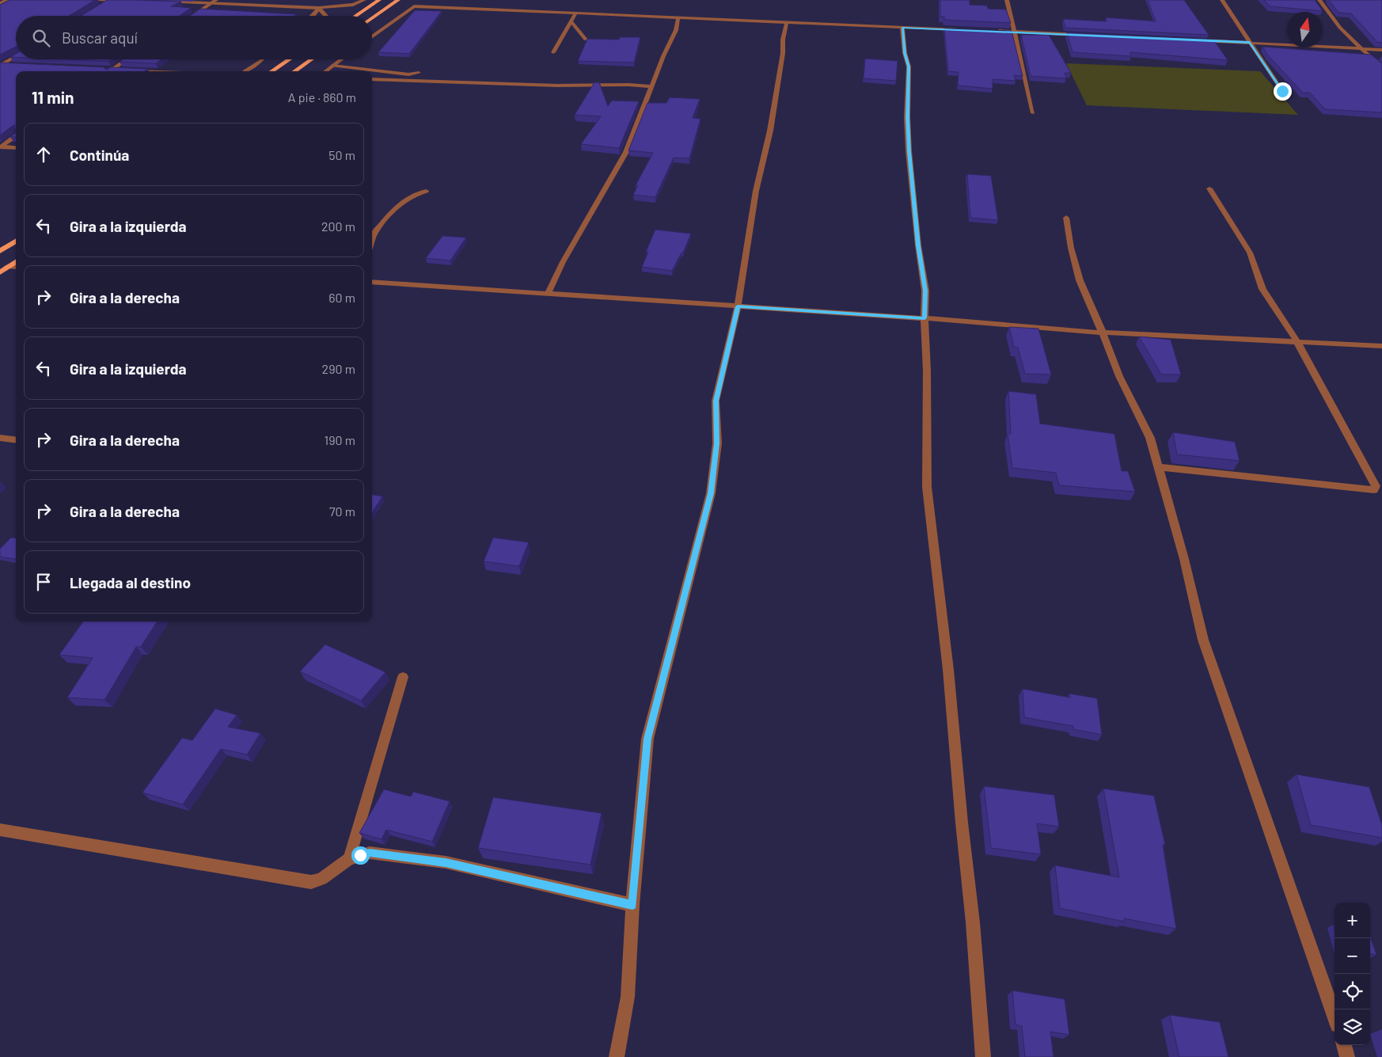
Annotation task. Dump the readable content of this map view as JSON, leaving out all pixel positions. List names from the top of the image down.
{
  "north": "top",
  "page": {
    "search": "Buscar aquí",
    "heading": ["11 min", "A pie · 860 m"],
    "list": [
      ["Continúa", "50 m"],
      ["Gira a la izquierda", "200 m"],
      ["Gira a la derecha", "60 m"],
      ["Gira a la izquierda", "290 m"],
      ["Gira a la derecha", "190 m"],
      ["Gira a la derecha", "70 m"],
      "Llegada al destino"
    ],
    "map_buttons": ["+", "−"]
  }
}
